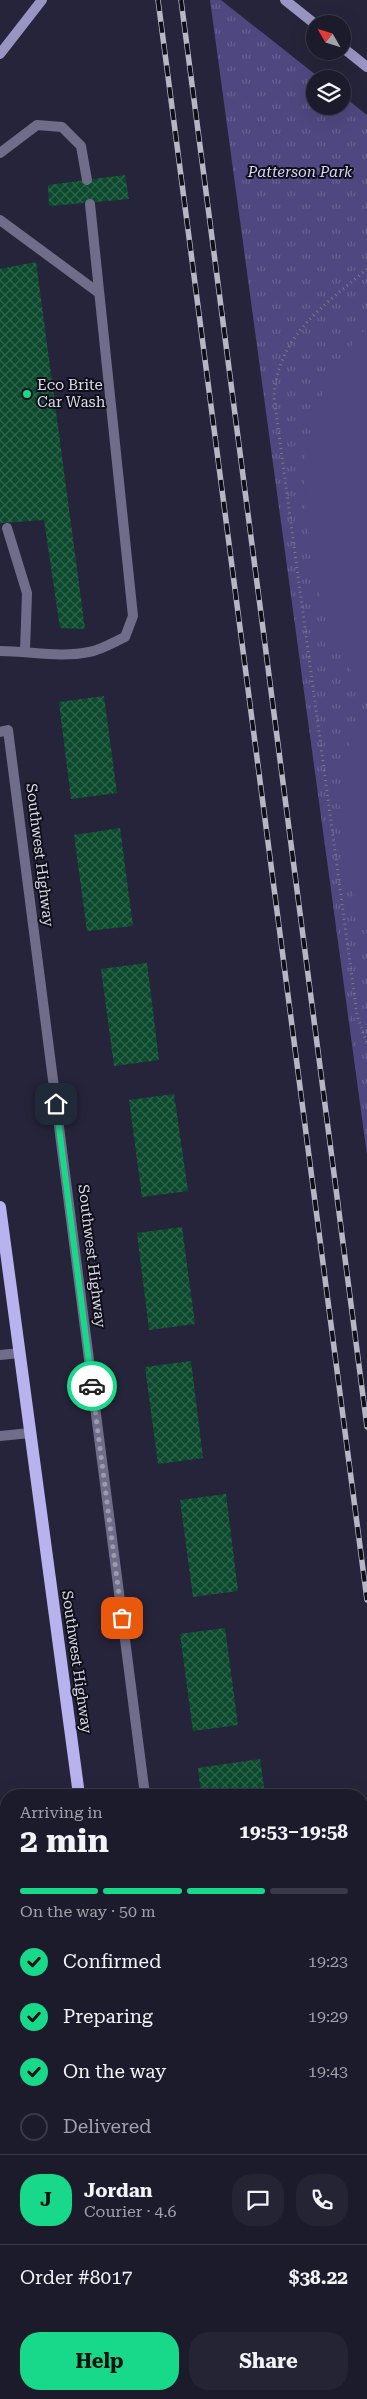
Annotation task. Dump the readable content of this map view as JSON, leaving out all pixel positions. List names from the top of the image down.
{
  "streets": {
    "main road": ["Southwest Highway"]
  },
  "parks": ["Patterson Park"],
  "places": ["Eco Brite Car Wash"],
  "north": "top left",
  "page": {
    "heading": ["2 min", "Arriving in", "19:53–19:58"],
    "panel": [
      "Jordan",
      "Courier · 4.6",
      "Order #8017",
      "$38.22"
    ],
    "bar": "On the way · 50 m",
    "list": [
      ["Confirmed", "19:23"],
      ["Preparing", "19:29"],
      ["On the way", "19:43"],
      "Delivered"
    ],
    "round": "J",
    "buttons": ["Help", "Share"]
  }
}
